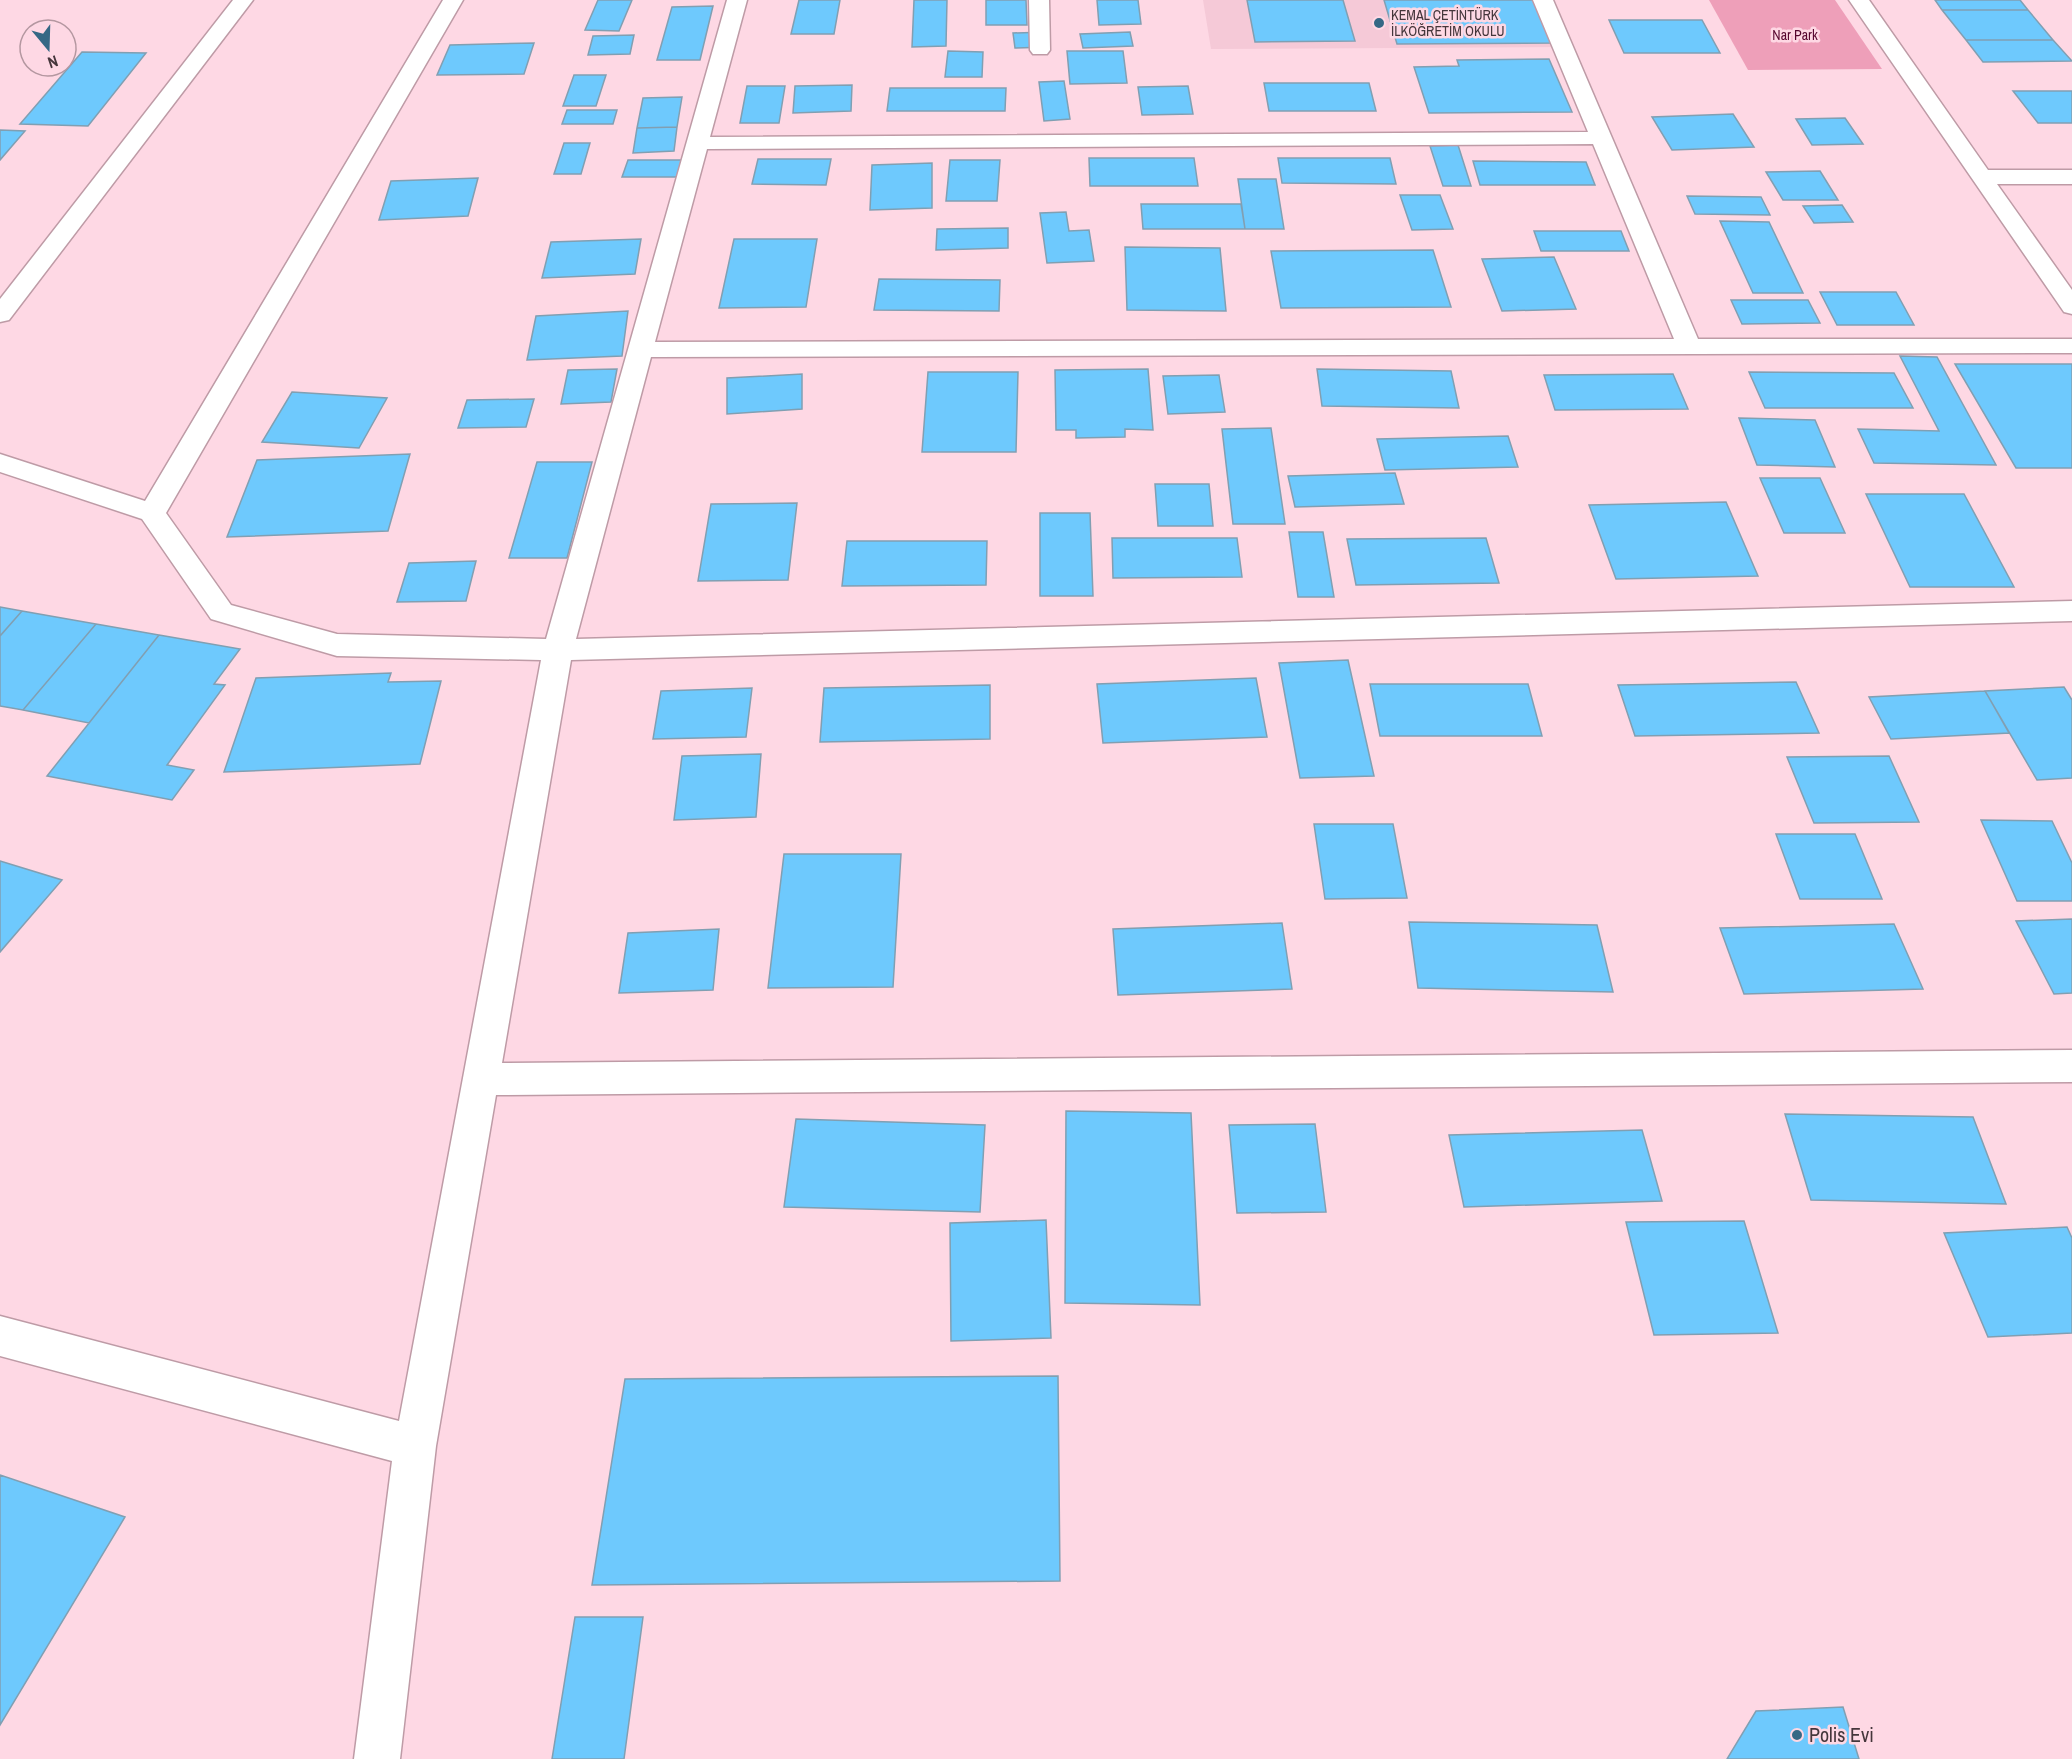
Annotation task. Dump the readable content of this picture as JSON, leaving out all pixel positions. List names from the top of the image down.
{
  "parks": ["Nar Park"],
  "places": ["KEMAL ÇETİNTÜRK İLKÖĞRETİM OKULU", "Polis Evi"],
  "north": "bottom"
}
